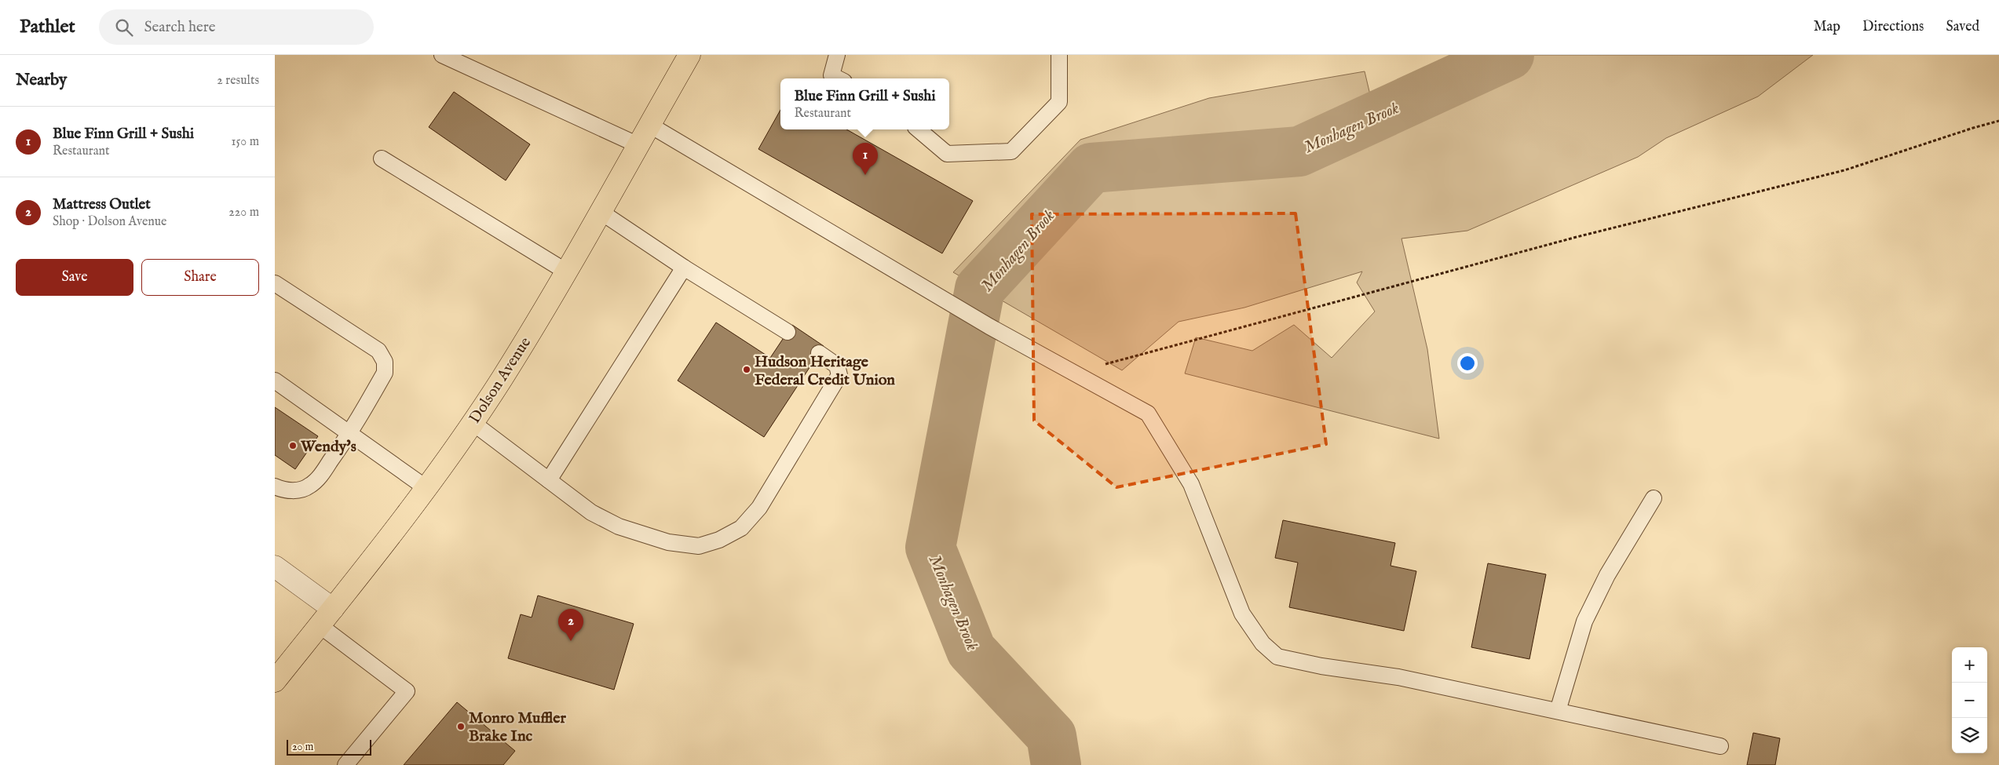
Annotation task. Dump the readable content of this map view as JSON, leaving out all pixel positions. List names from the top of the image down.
{
  "streets": {
    "main road": ["Dolson Avenue"]
  },
  "water": ["Monhagen Brook"],
  "places": ["Hudson Heritage Federal Credit Union", "Wendy's", "Monro Muffler Brake Inc"],
  "scale_bar": "20 m",
  "page": {
    "header": "Pathlet",
    "search": "Search here",
    "nav": ["Map", "Directions", "Saved"],
    "heading": ["Nearby", "2 results"],
    "popup": ["Blue Finn Grill + Sushi", "Restaurant"],
    "list": [
      {
        "mark": "1",
        "name": "Blue Finn Grill + Sushi",
        "note": "Restaurant",
        "value": "150 m"
      },
      {
        "mark": "2",
        "name": "Mattress Outlet",
        "note": "Shop · Dolson Avenue",
        "value": "220 m"
      }
    ],
    "pins": ["1", "2"],
    "buttons": ["Save", "Share"],
    "map_buttons": ["+", "−"],
    "scale": "20 m"
  }
}
